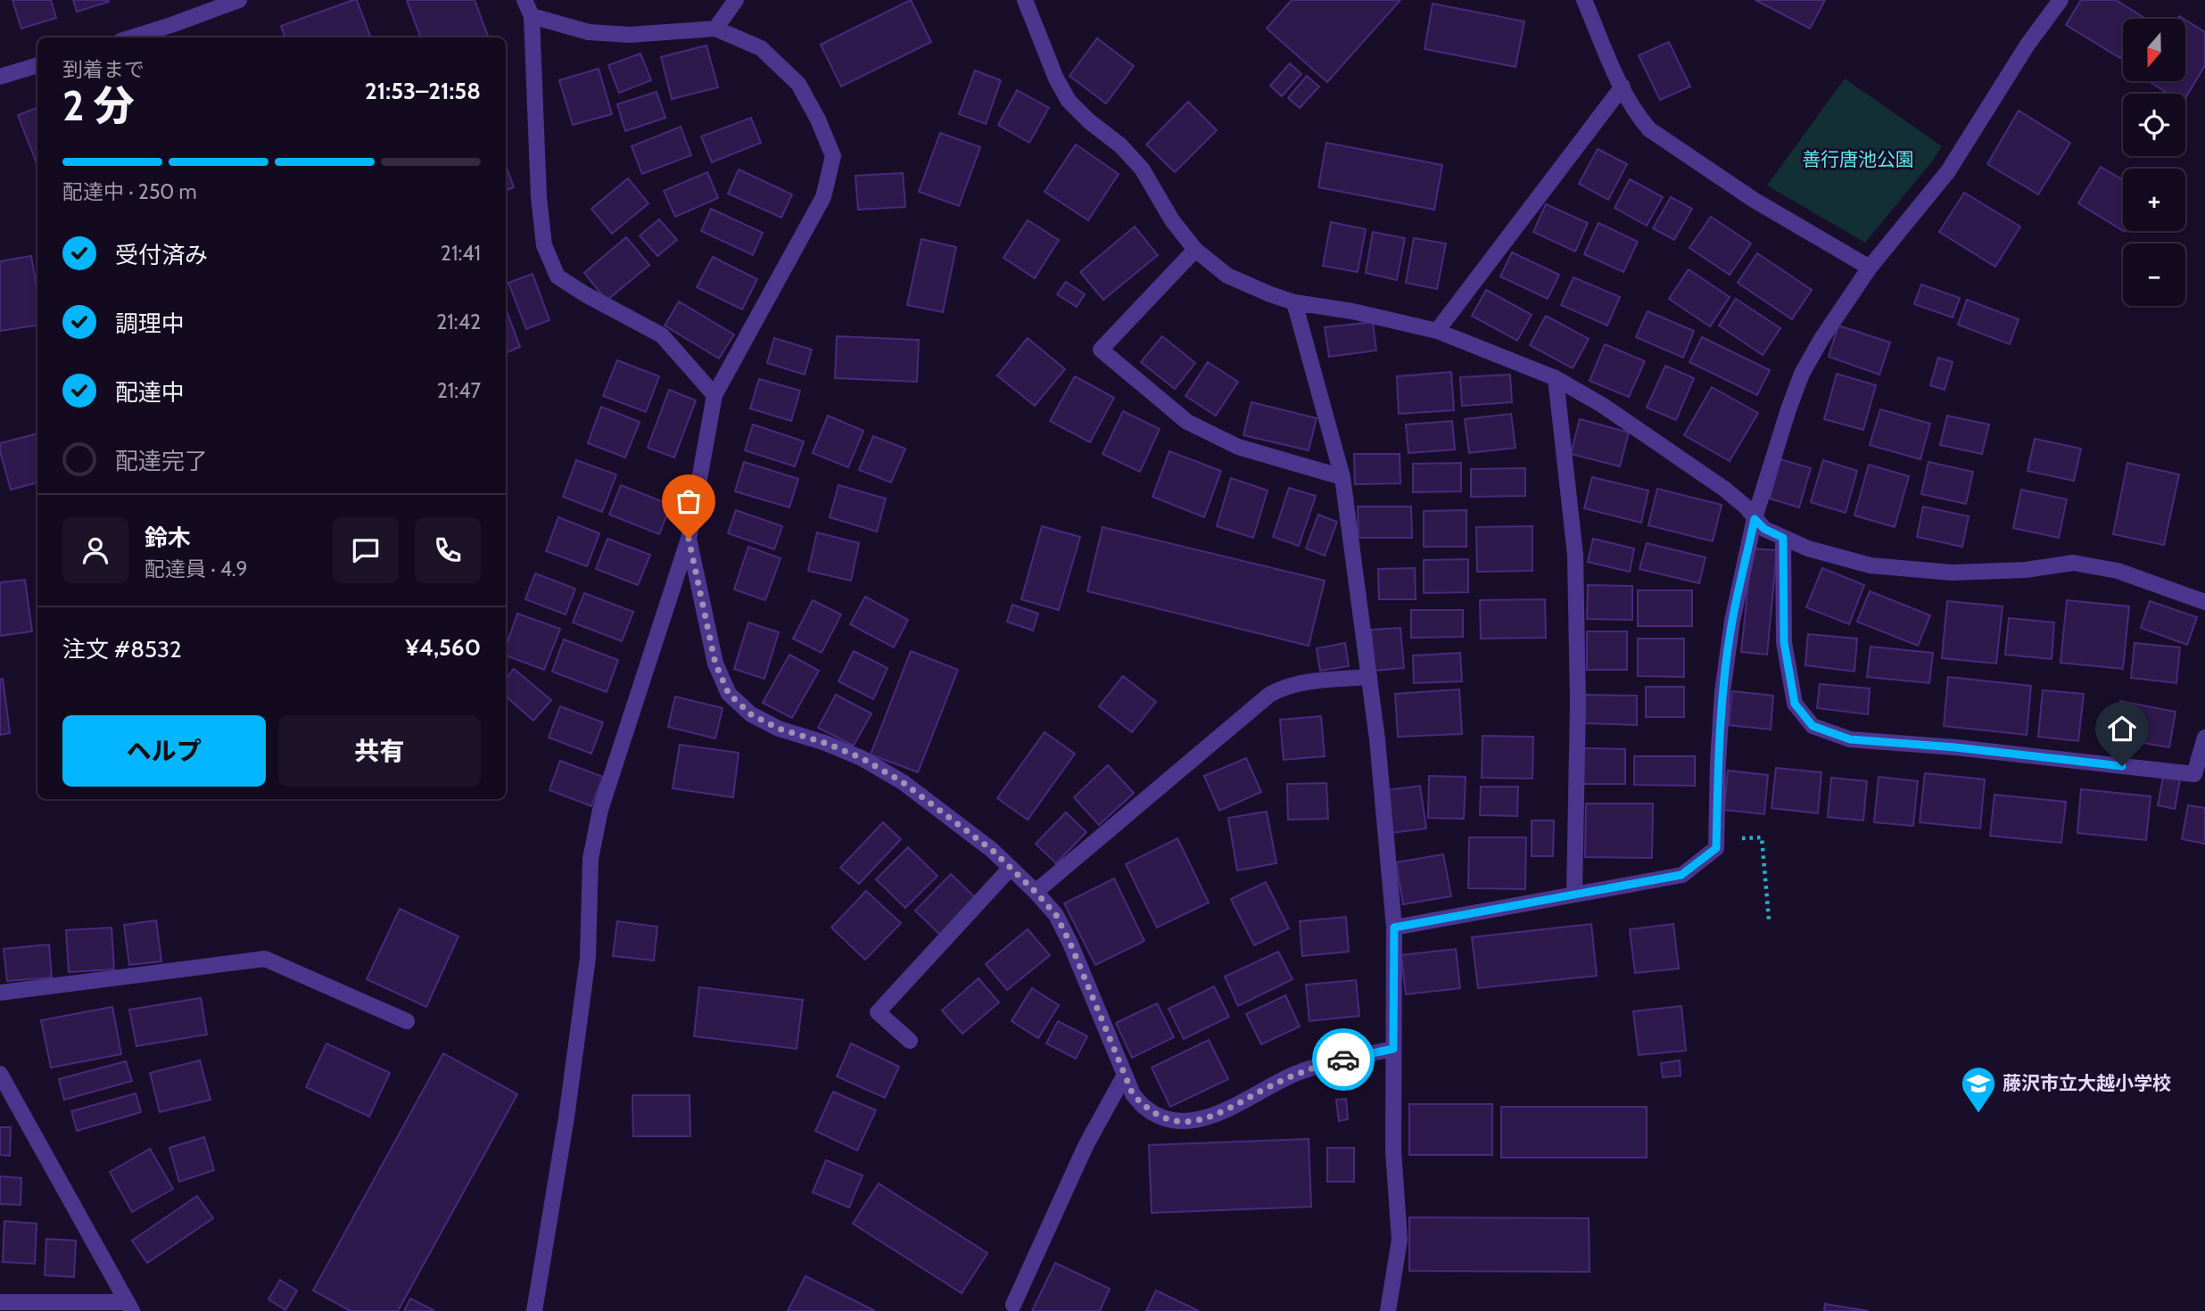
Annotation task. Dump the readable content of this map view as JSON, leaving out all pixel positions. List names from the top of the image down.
{
  "parks": ["善行唐池公園"],
  "places": {
    "school or university": ["藤沢市立大越小学校"]
  },
  "north": "bottom",
  "page": {
    "map_buttons": ["+", "−"],
    "heading": ["2 分", "到着まで", "21:53–21:58"],
    "panel": [
      "鈴木",
      "配達員 · 4.9",
      "注文 #8532",
      "¥4,560"
    ],
    "bar": "配達中 · 250 m",
    "list": [
      ["受付済み", "21:41"],
      ["調理中", "21:42"],
      ["配達中", "21:47"],
      "配達完了"
    ],
    "buttons": ["ヘルプ", "共有"]
  }
}
